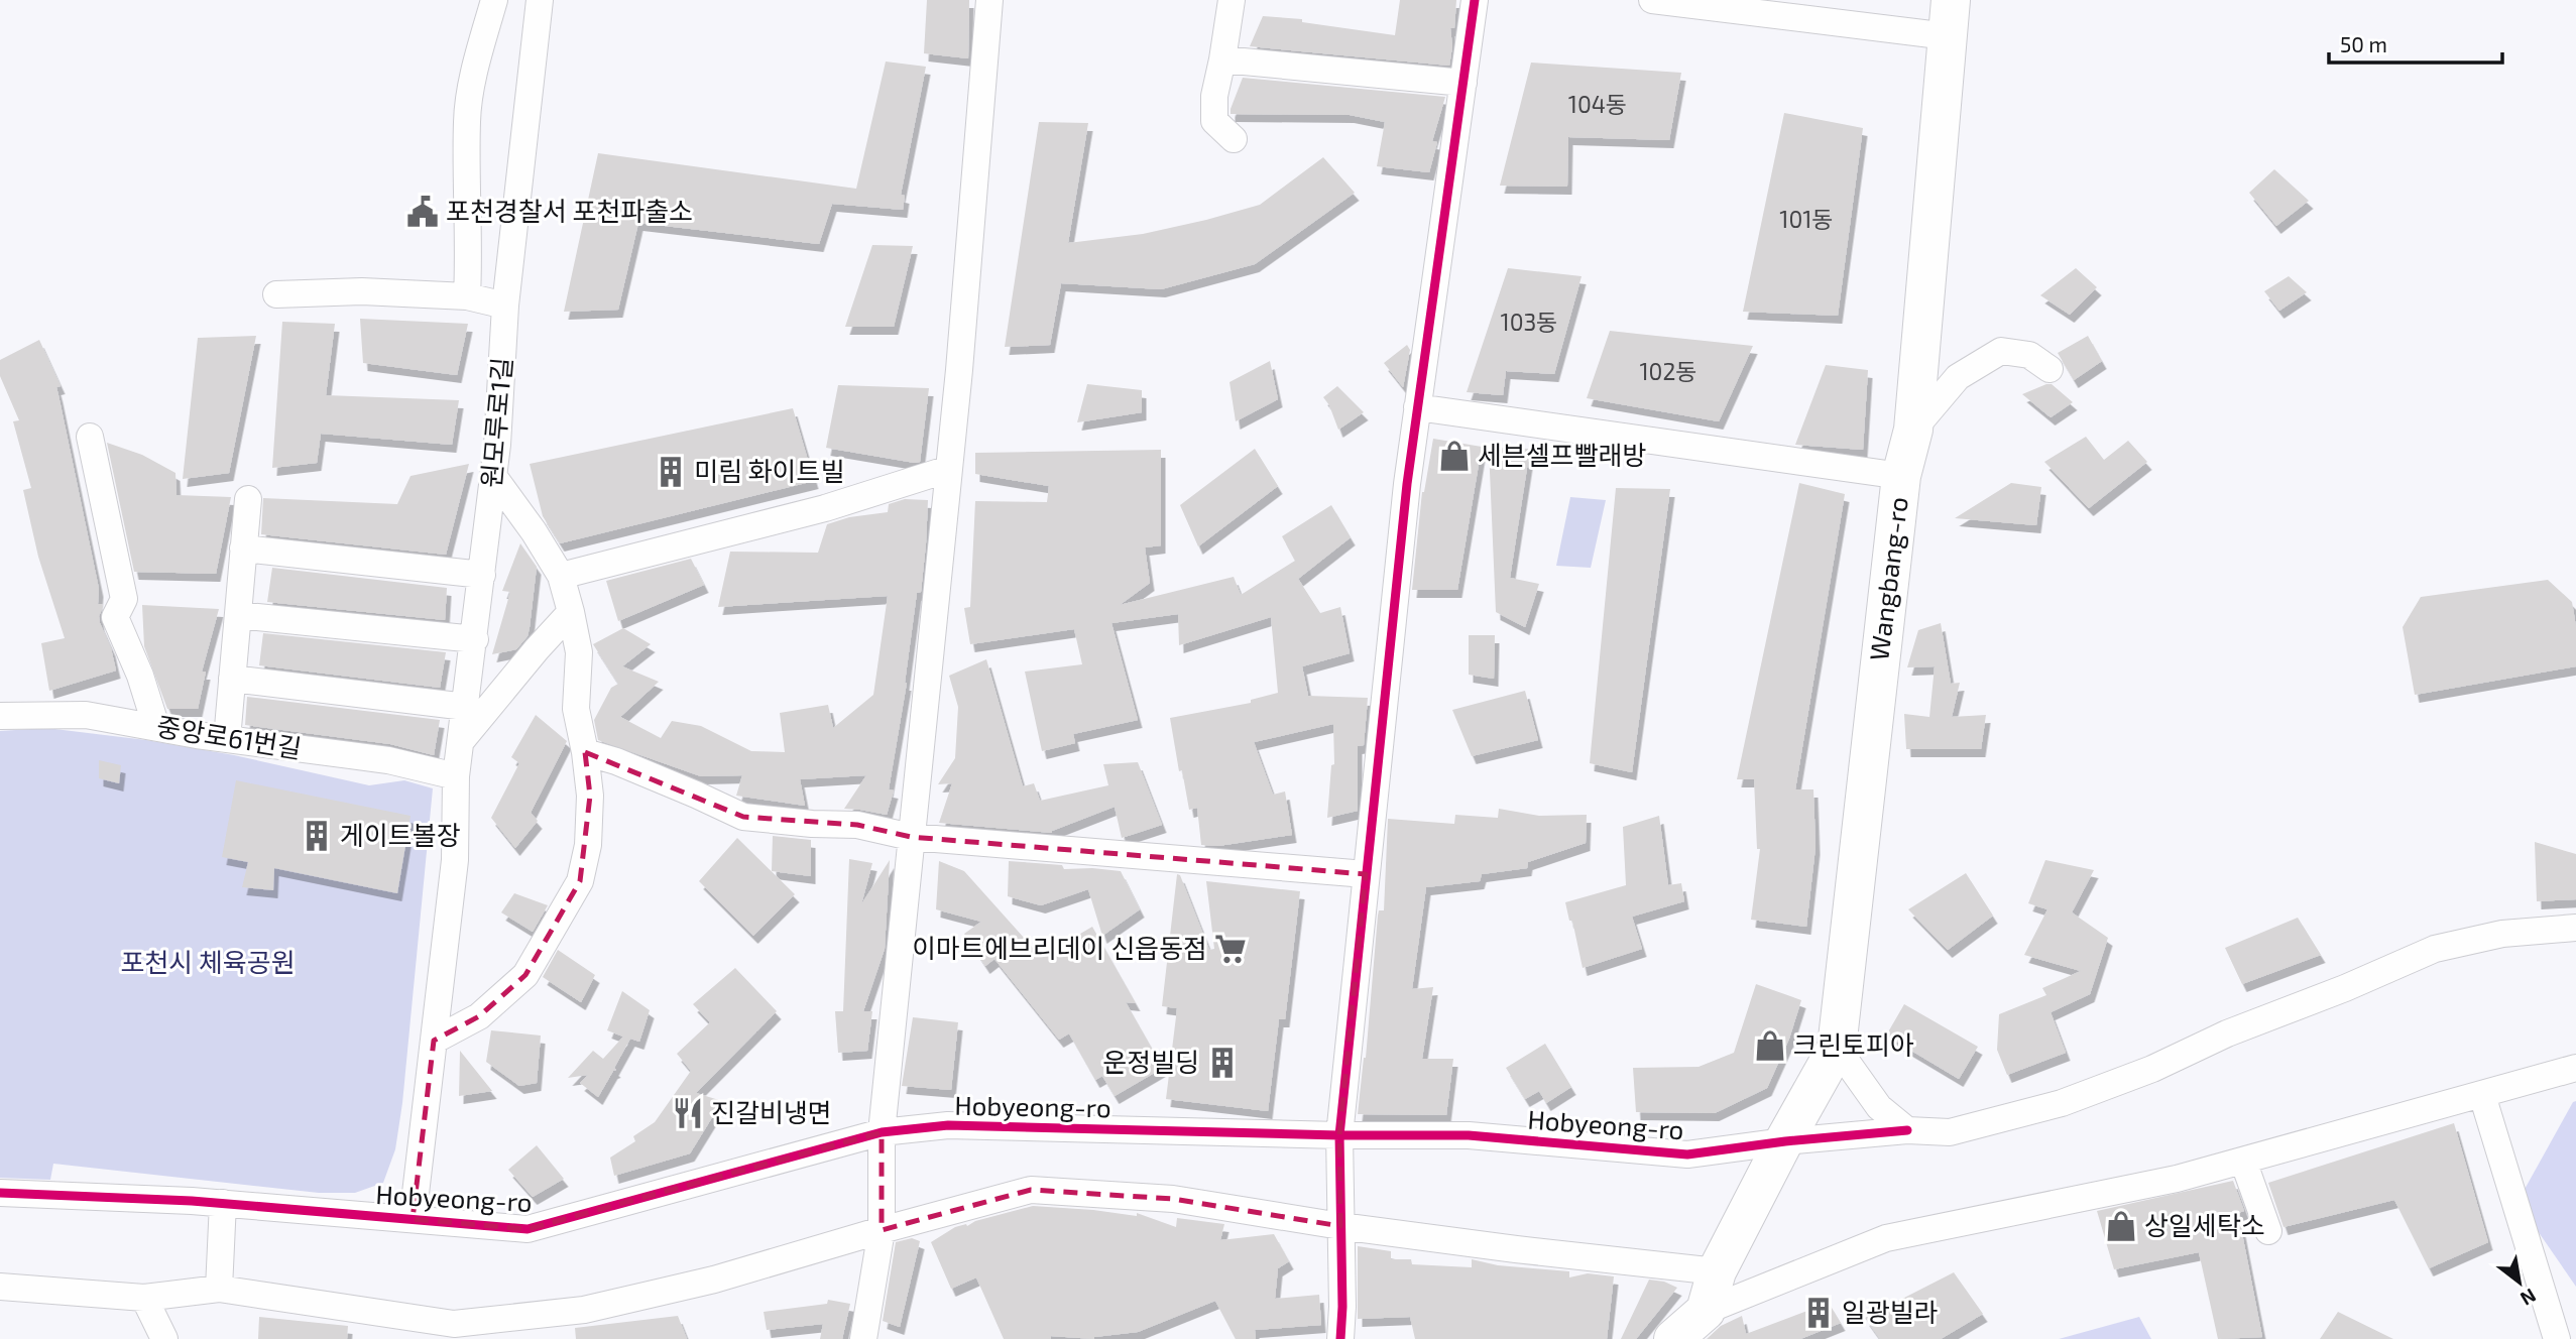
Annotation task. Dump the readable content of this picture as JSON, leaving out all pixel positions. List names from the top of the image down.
{
  "streets": {
    "main road": ["Wangbang-ro"],
    "street": ["원모루로1길", "중앙로61번길", "Hobyeong-ro"]
  },
  "crossings": [
    ["원모루로1길", "중앙로61번길"],
    ["원모루로1길", "Hobyeong-ro"],
    ["Wangbang-ro", "Hobyeong-ro"]
  ],
  "parks": ["포천시 체육공원"],
  "places": {
    "public building": ["포천경찰서 포천파출소"],
    "shop": ["세븐셀프빨래방", "크린토피아", "상일세탁소"],
    "building": [
      "미림 화이트빌",
      "게이트볼장",
      "운정빌딩",
      "일광빌라"
    ],
    "supermarket": ["이마트에브리데이 신읍동점"],
    "restaurant": ["진갈비냉면"]
  },
  "house_numbers": [
    "104동",
    "101동",
    "103동",
    "102동"
  ],
  "scale_bar": "50 m",
  "north": "bottom right"
}
